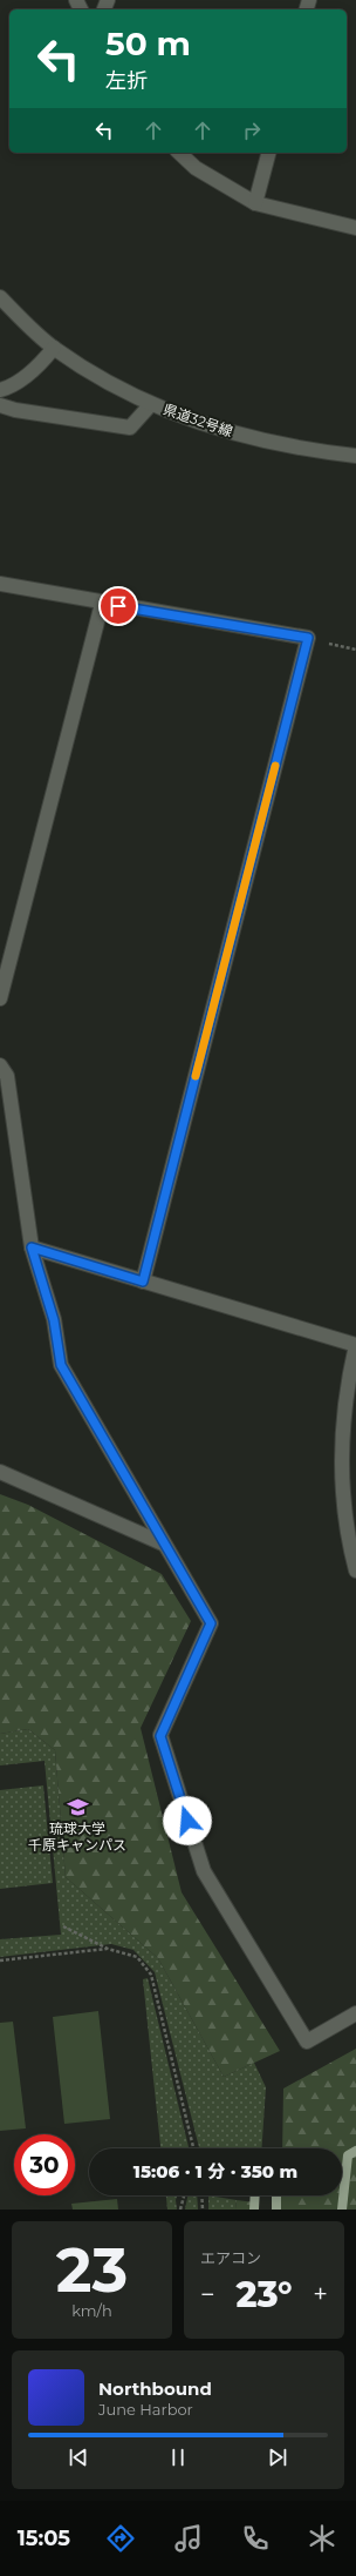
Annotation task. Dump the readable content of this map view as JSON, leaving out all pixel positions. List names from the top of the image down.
{
  "streets": {
    "street": ["県道32号線"]
  },
  "places": {
    "school or university": ["琉球大学 千原キャンパス"]
  },
  "page": {
    "turn": ["50 m", "左折"],
    "limit": "30",
    "trip": "15:06 · 1 分 · 350 m",
    "tile": [
      ["23", "km/h"],
      "エアコン"
    ],
    "heat": ["−", "23°", "+"],
    "song": ["Northbound", "June Harbor"],
    "tabs": "15:05"
  }
}
